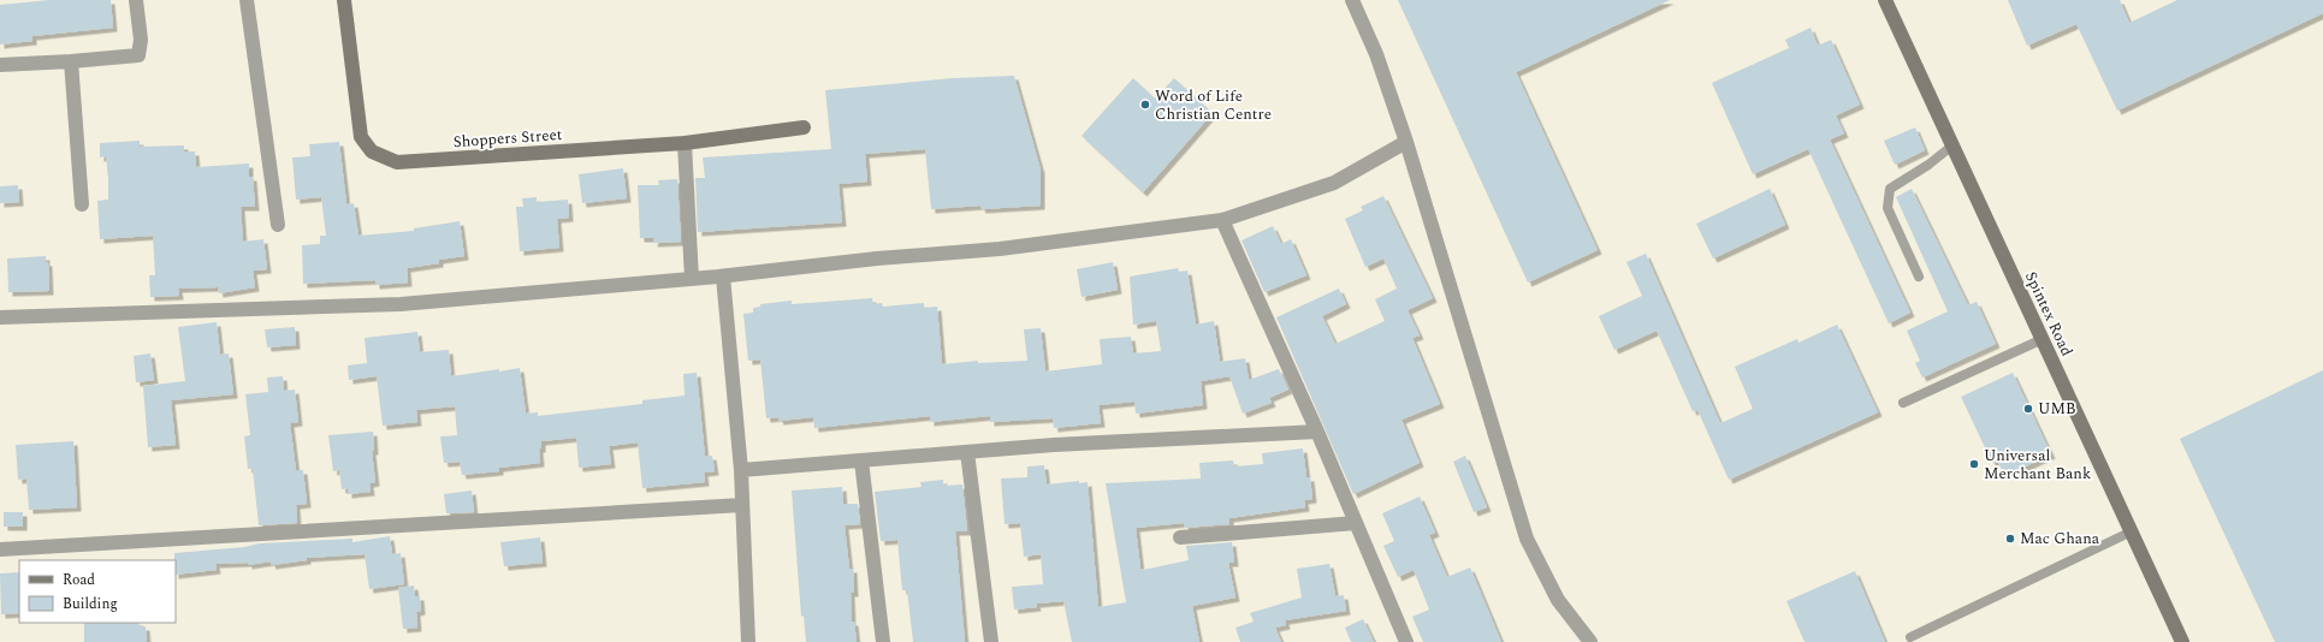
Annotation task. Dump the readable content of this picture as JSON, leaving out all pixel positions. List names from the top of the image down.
{
  "streets": {
    "main road": ["Shoppers Street", "Spintex Road"]
  },
  "places": [
    "Word of Life Christian Centre",
    "UMB",
    "Universal Merchant Bank",
    "Mac Ghana"
  ],
  "legend": ["Road", "Building"]
}
